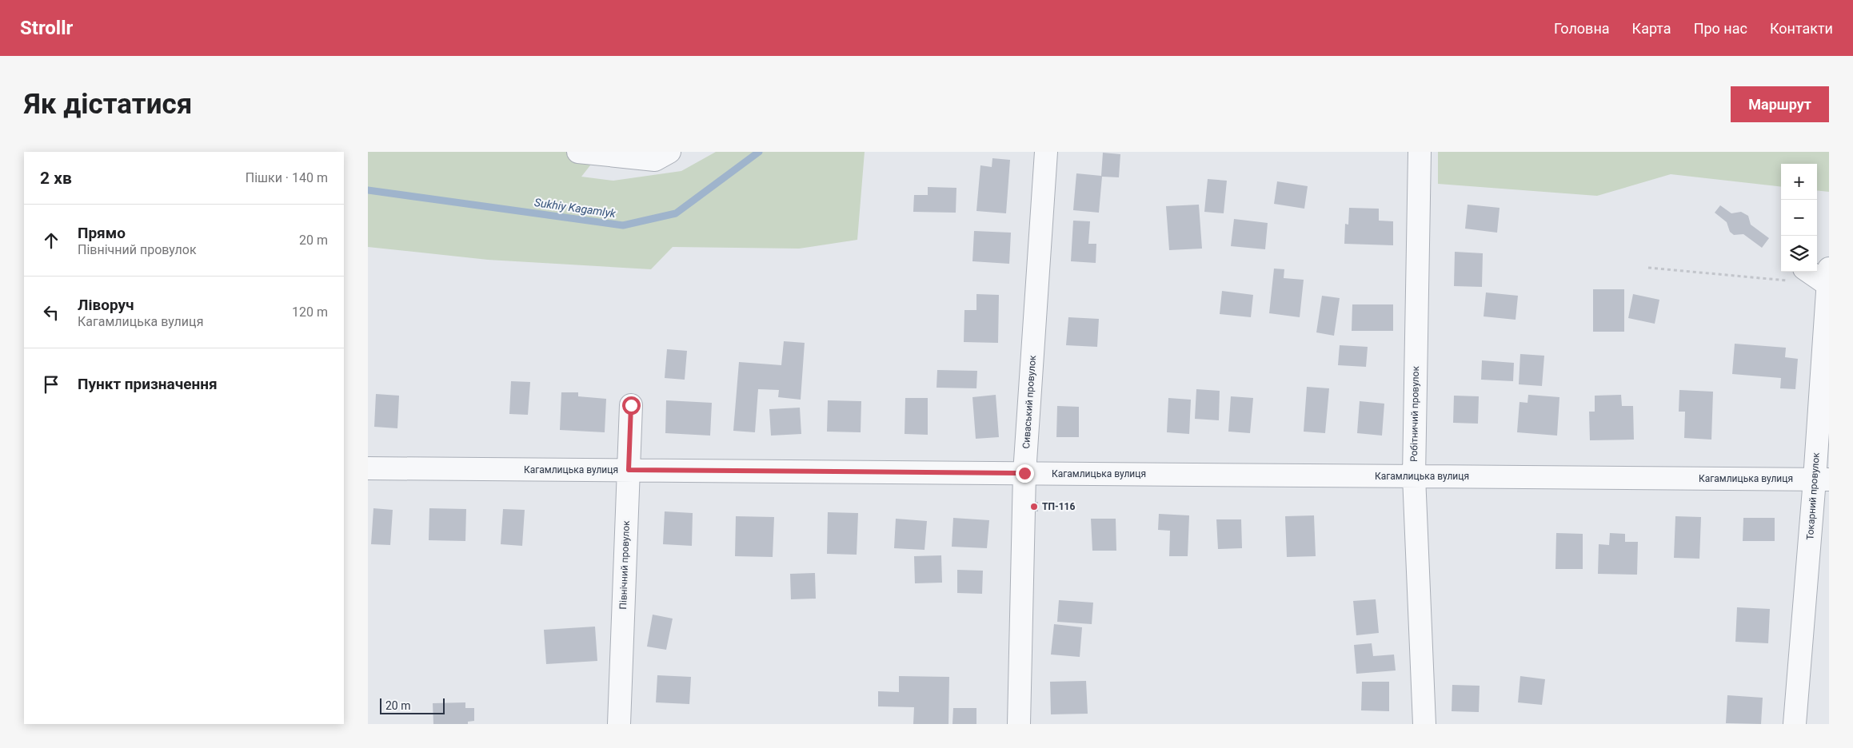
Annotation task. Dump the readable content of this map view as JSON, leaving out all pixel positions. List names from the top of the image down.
{
  "streets": {
    "street": [
      "Сиваський провулок",
      "Робітничий провулок",
      "Кагамлицька вулиця",
      "Токарний провулок",
      "Північний провулок"
    ]
  },
  "crossings": [
    ["Сиваський провулок", "Кагамлицька вулиця"],
    ["Робітничий провулок", "Кагамлицька вулиця"],
    ["Кагамлицька вулиця", "Токарний провулок"],
    ["Кагамлицька вулиця", "Північний провулок"]
  ],
  "water": ["Sukhiy Kagamlyk"],
  "places": ["ТП-116"],
  "scale_bar": "20 m",
  "page": {
    "header": "Strollr",
    "nav": [
      "Головна",
      "Карта",
      "Про нас",
      "Контакти"
    ],
    "buttons": "Маршрут",
    "title": "Як дістатися",
    "heading": ["2 хв", "Пішки · 140 m"],
    "map_buttons": ["+", "−"],
    "list": [
      ["Прямо", "Північний провулок", "20 m"],
      ["Ліворуч", "Кагамлицька вулиця", "120 m"],
      "Пункт призначення"
    ],
    "scale": "20 m"
  }
}
